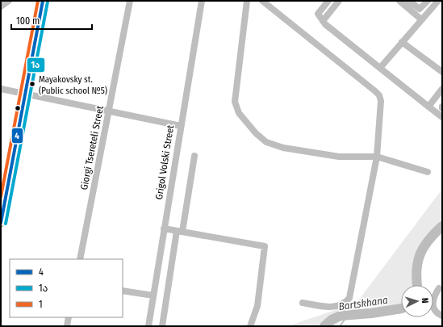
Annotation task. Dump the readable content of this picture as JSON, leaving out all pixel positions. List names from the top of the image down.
{
  "streets": {
    "street": ["Giorgi Tsereteli Street", "Grigol Volski Street"]
  },
  "water": ["Bartskhana"],
  "places": ["Mayakovsky st. (Public school №5)"],
  "lines": ["transit line 4", "transit line 1", "transit line 1ა"],
  "legend": ["4", "1ა", "1"],
  "scale_bar": "100 m",
  "north": "right"
}
